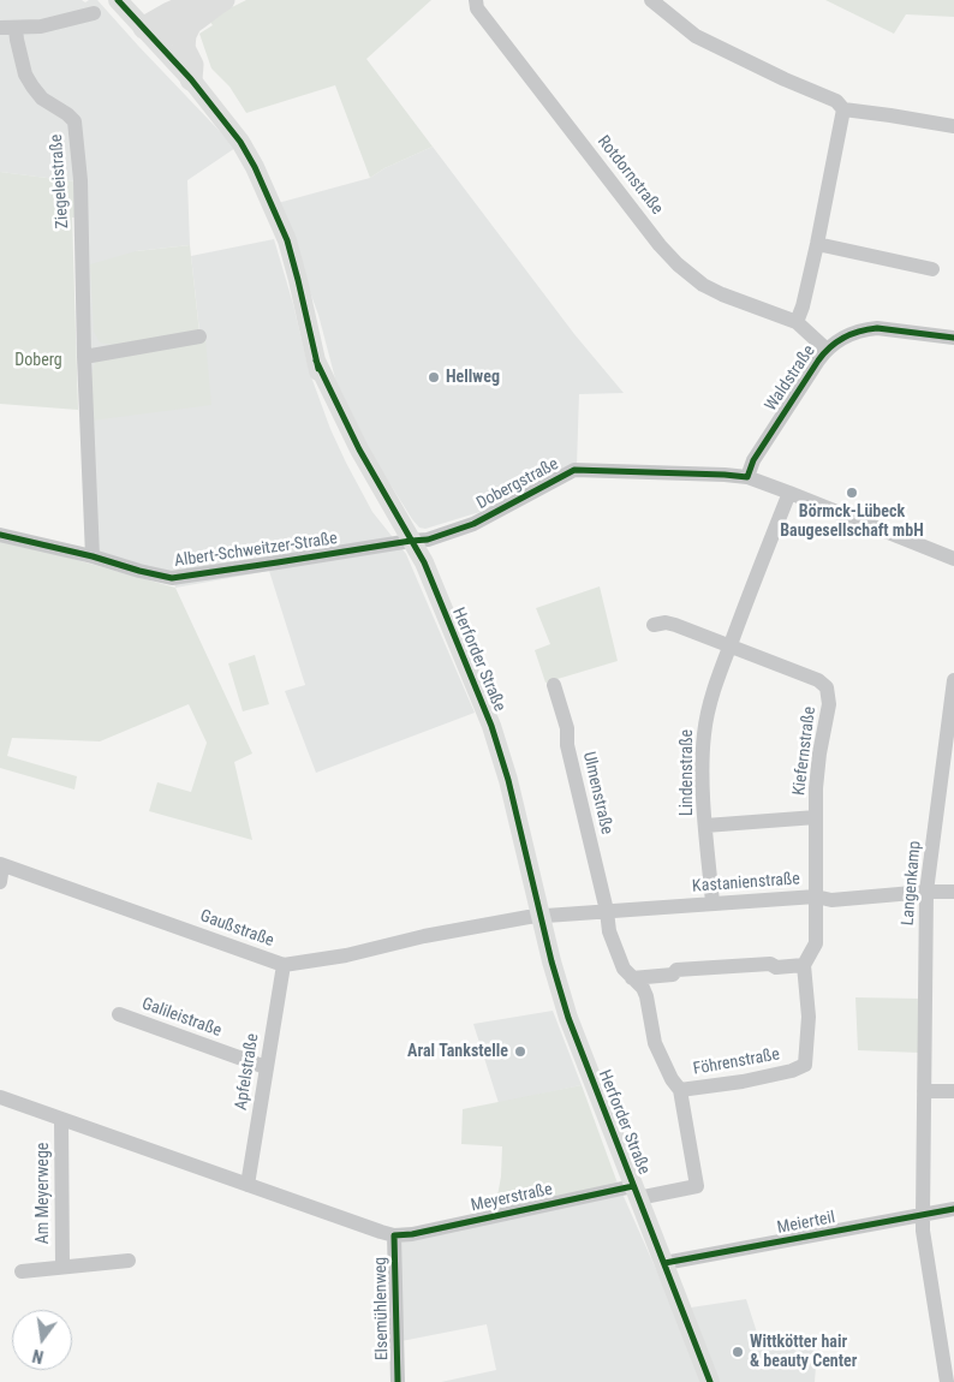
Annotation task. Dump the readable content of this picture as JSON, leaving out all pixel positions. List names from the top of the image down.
{
  "streets": {
    "main road": ["Herforder Straße"],
    "street": [
      "Rotdornstraße",
      "Ziegeleistraße",
      "Waldstraße",
      "Dobergstraße",
      "Albert-Schweitzer-Straße",
      "Kiefernstraße",
      "Lindenstraße",
      "Ulmenstraße",
      "Kastanienstraße",
      "Langenkamp",
      "Gaußstraße",
      "Galileistraße",
      "Föhrenstraße",
      "Apfelstraße",
      "Am Meyerwege",
      "Meyerstraße",
      "Meierteil",
      "Elsemühlenweg"
    ]
  },
  "crossings": [
    ["Rotdornstraße", "Waldstraße"],
    ["Ziegeleistraße", "Albert-Schweitzer-Straße"],
    ["Waldstraße", "Dobergstraße"],
    ["Dobergstraße", "Albert-Schweitzer-Straße"],
    ["Dobergstraße", "Herforder Straße"],
    ["Dobergstraße", "Lindenstraße"],
    ["Albert-Schweitzer-Straße", "Herforder Straße"],
    ["Herforder Straße", "Kastanienstraße"],
    ["Herforder Straße", "Gaußstraße"],
    ["Herforder Straße", "Föhrenstraße"],
    ["Herforder Straße", "Meyerstraße"],
    ["Herforder Straße", "Meierteil"],
    ["Kiefernstraße", "Lindenstraße"],
    ["Kiefernstraße", "Kastanienstraße"],
    ["Kiefernstraße", "Föhrenstraße"],
    ["Lindenstraße", "Kastanienstraße"],
    ["Ulmenstraße", "Kastanienstraße"],
    ["Ulmenstraße", "Föhrenstraße"],
    ["Kastanienstraße", "Langenkamp"],
    ["Kastanienstraße", "Gaußstraße"],
    ["Kastanienstraße", "Föhrenstraße"],
    ["Langenkamp", "Meierteil"],
    ["Gaußstraße", "Apfelstraße"],
    ["Galileistraße", "Apfelstraße"],
    ["Föhrenstraße", "Meyerstraße"],
    ["Apfelstraße", "Meyerstraße"],
    ["Am Meyerwege", "Meyerstraße"],
    ["Meyerstraße", "Elsemühlenweg"]
  ],
  "parks": ["Doberg"],
  "places": [
    "Hellweg",
    "Börmck-Lübeck Baugesellschaft mbH",
    "Aral Tankstelle",
    "Wittkötter hair & beauty Center"
  ],
  "north": "bottom"
}
